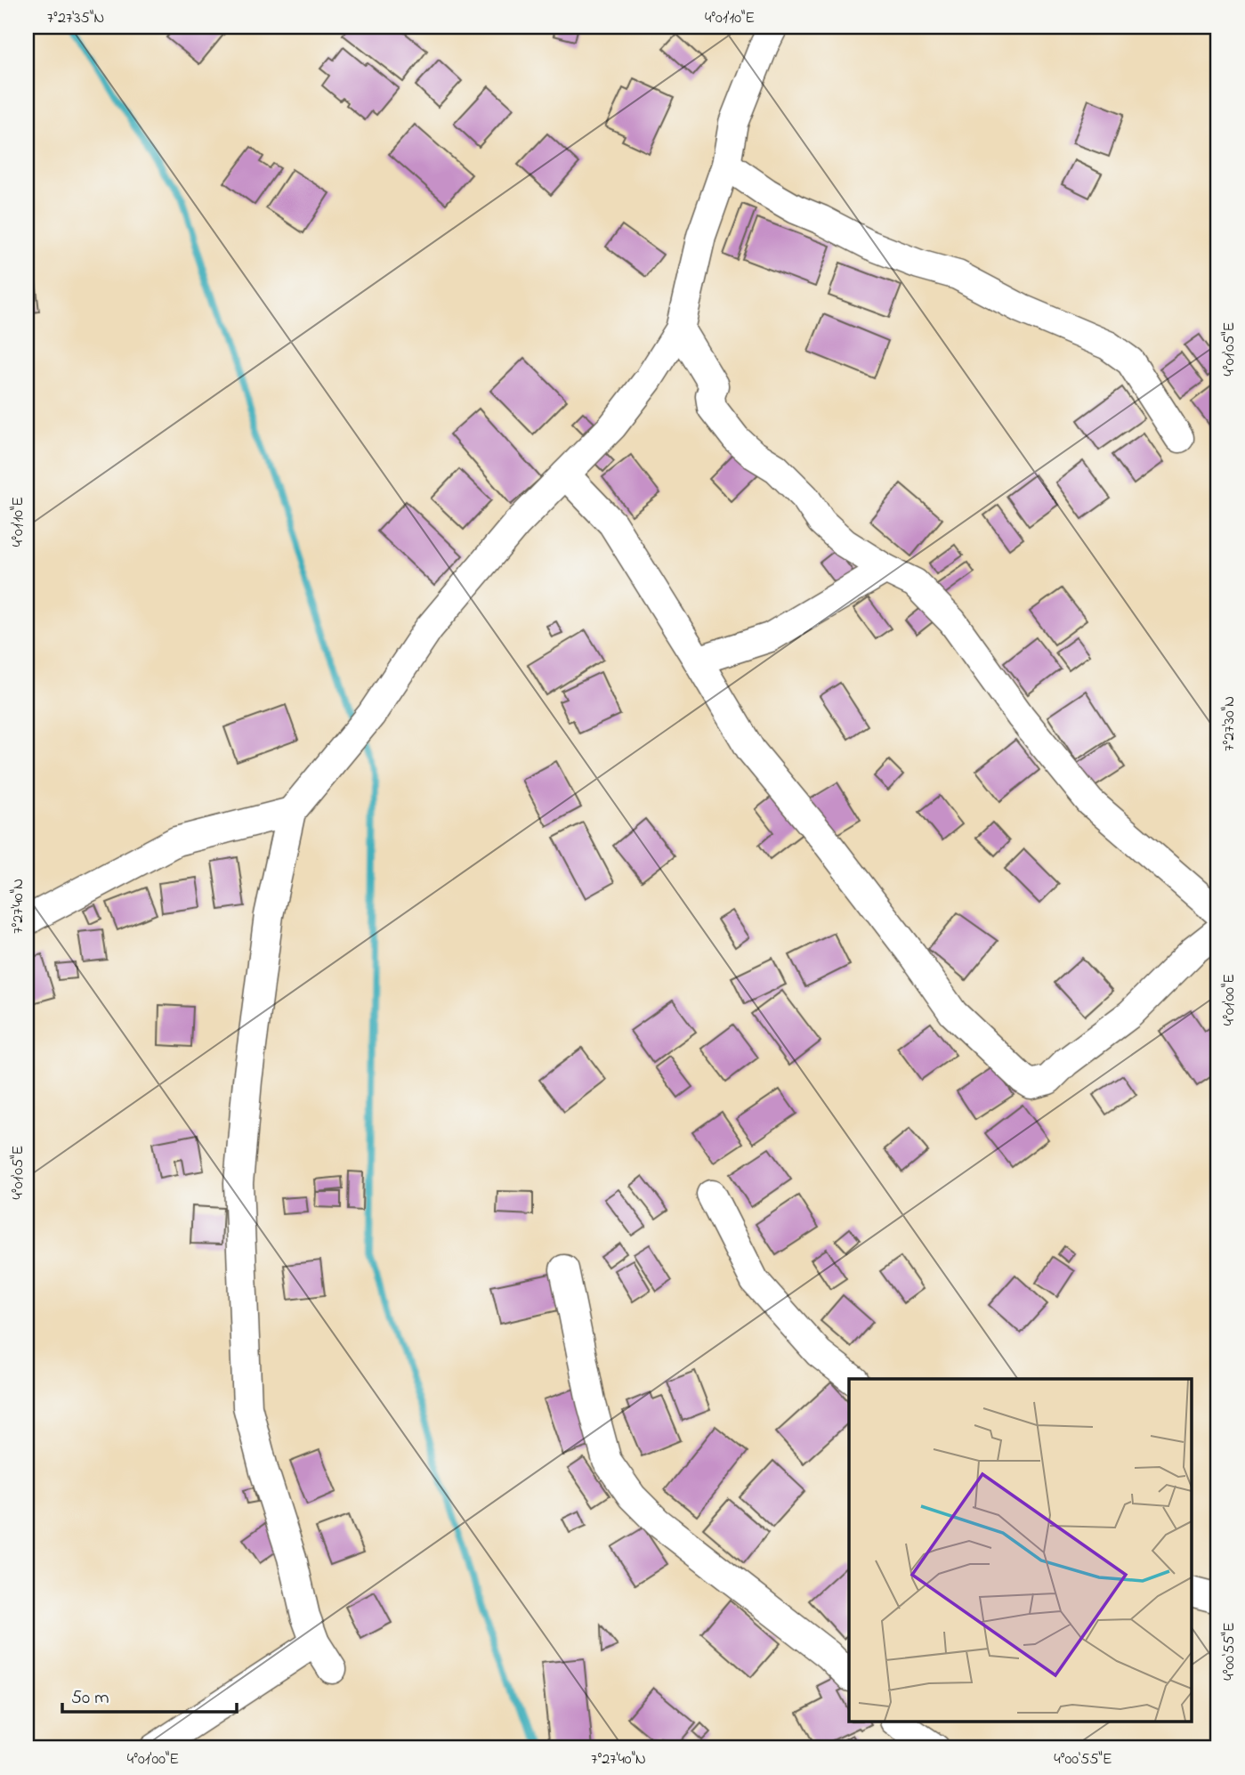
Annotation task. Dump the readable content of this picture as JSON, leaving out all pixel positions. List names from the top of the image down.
{
  "scale_bar": "50 m",
  "coordinates": [
    "7°27'35\"N",
    "4°01'10\"E",
    "4°01'05\"E",
    "7°27'30\"N",
    "7°27'40\"N",
    "4°01'00\"E",
    "4°00'55\"E"
  ]
}
